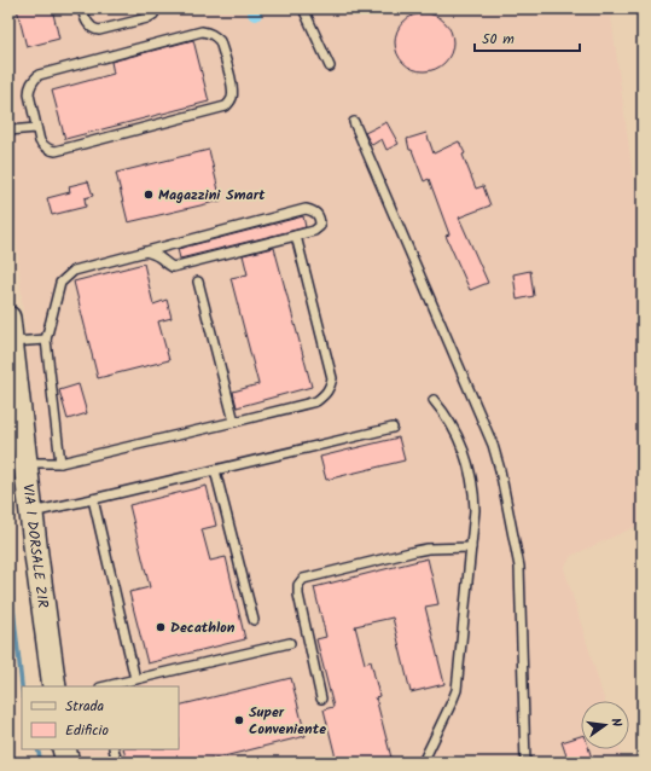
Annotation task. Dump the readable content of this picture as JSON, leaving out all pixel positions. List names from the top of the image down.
{
  "streets": {
    "main road": ["VIA I DORSALE ZIR"]
  },
  "places": ["Magazzini Smart", "Decathlon", "Super Conveniente"],
  "legend": ["Strada", "Edificio"],
  "scale_bar": "50 m",
  "north": "right"
}
